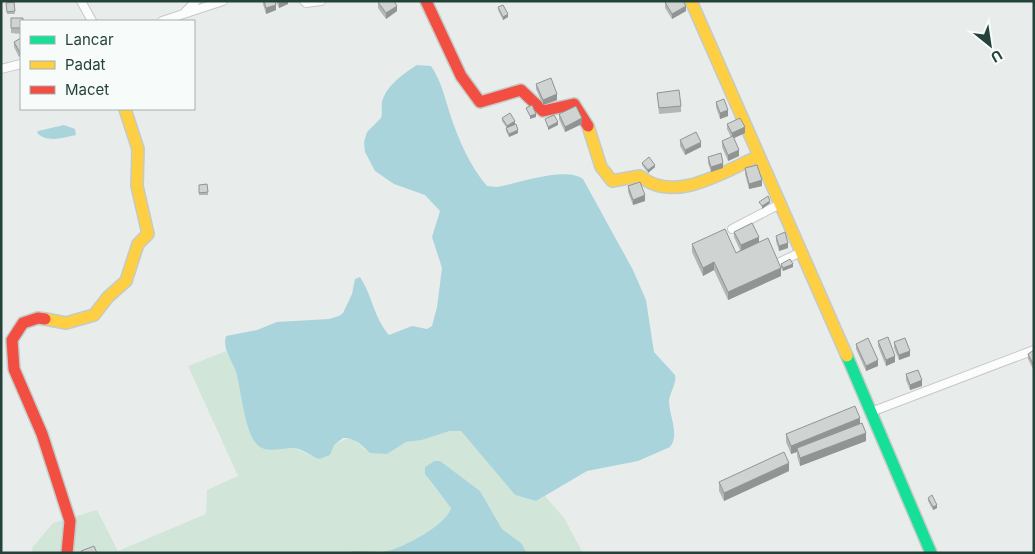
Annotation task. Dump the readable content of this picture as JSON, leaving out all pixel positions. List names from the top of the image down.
{
  "legend": ["Lancar", "Padat", "Macet"],
  "north": "bottom right"
}
